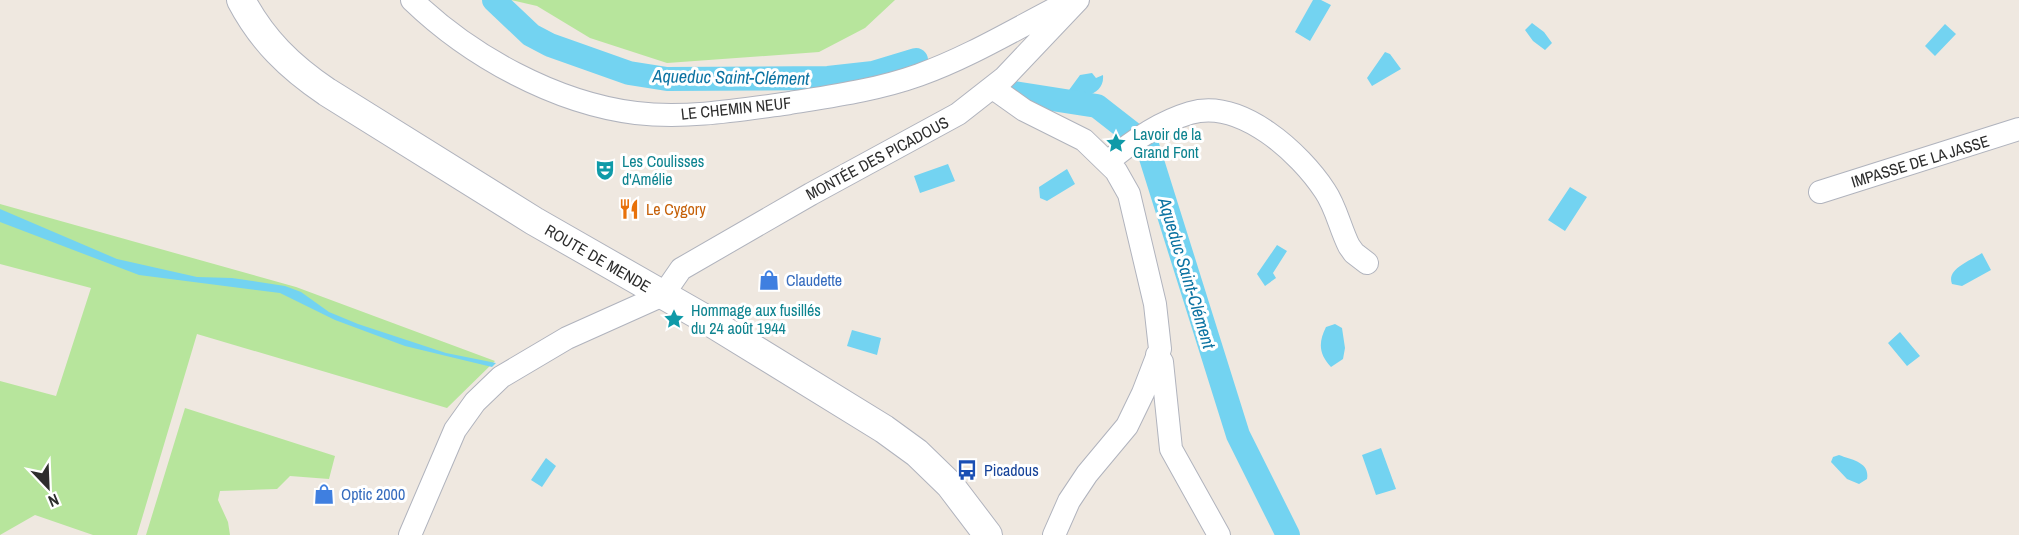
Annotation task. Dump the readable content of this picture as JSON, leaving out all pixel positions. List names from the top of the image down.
{
  "streets": {
    "street": [
      "LE CHEMIN NEUF",
      "MONTÉE DES PICADOUS",
      "IMPASSE DE LA JASSE",
      "ROUTE DE MENDE"
    ]
  },
  "crossings": [
    ["MONTÉE DES PICADOUS", "ROUTE DE MENDE"]
  ],
  "water": ["Aqueduc Saint-Clément"],
  "places": {
    "place": ["Lavoir de la Grand Font", "Hommage aux fusillés du 24 août 1944"],
    "theatre": ["Les Coulisses d'Amélie"],
    "restaurant": ["Le Cygory"],
    "shop": ["Claudette", "Optic 2000"],
    "bus stop": ["Picadous"]
  },
  "north": "bottom right"
}
